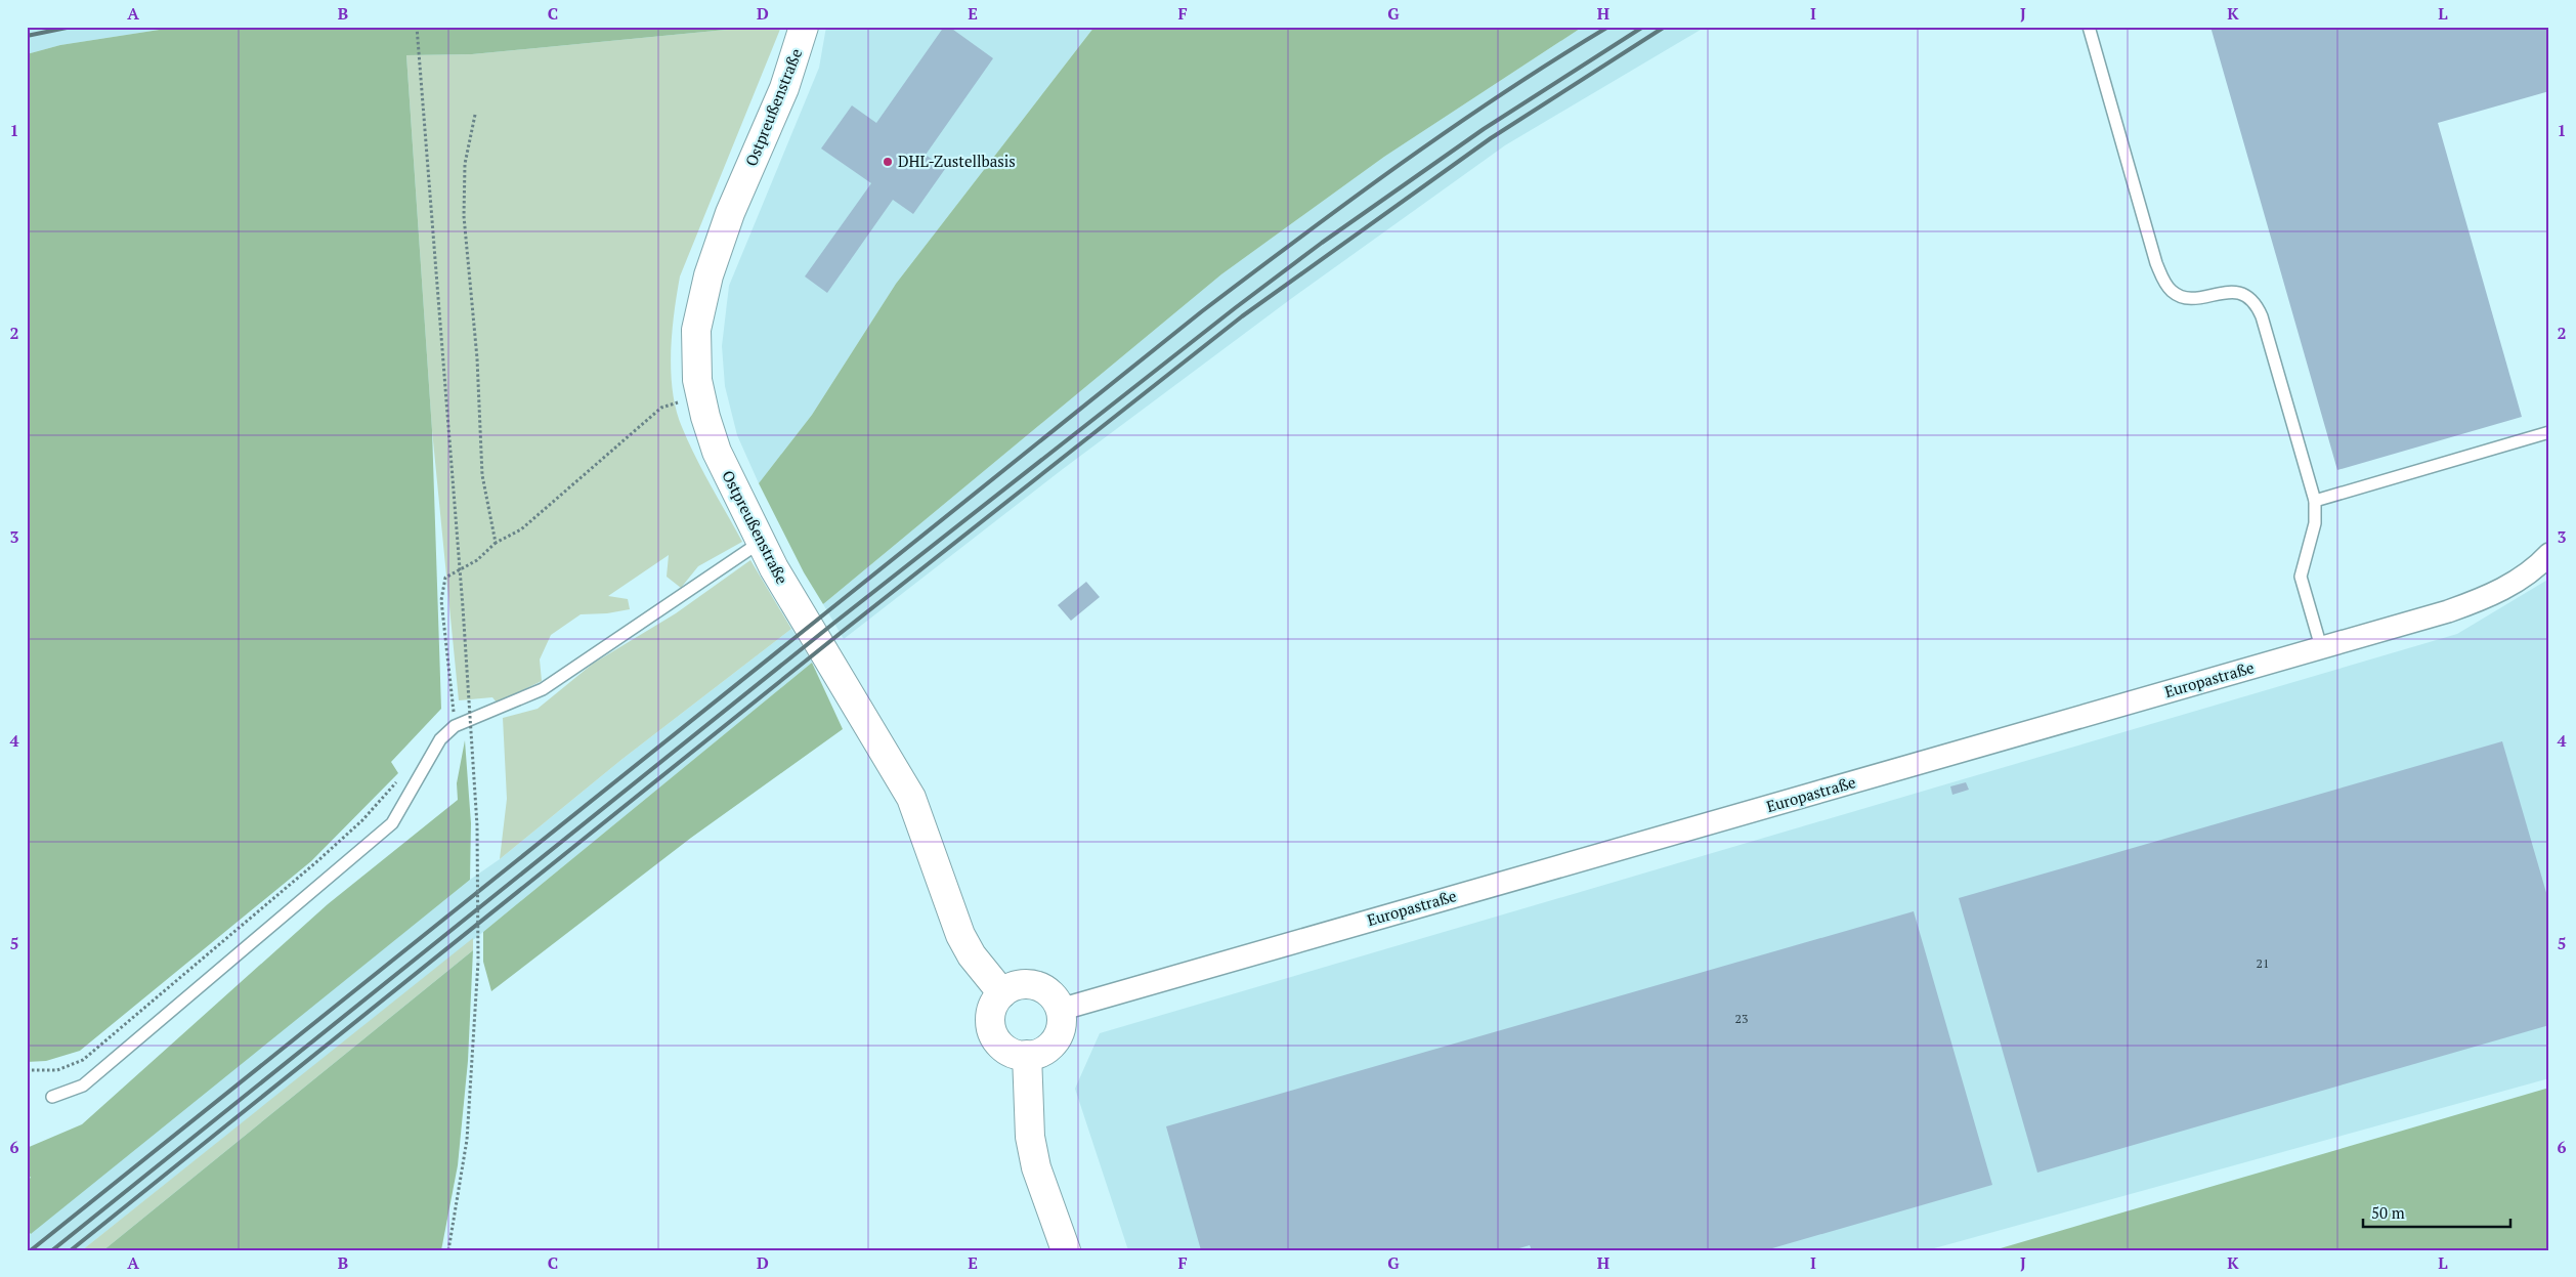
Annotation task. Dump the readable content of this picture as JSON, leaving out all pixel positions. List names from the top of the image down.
{
  "streets": {
    "street": ["Ostpreußenstraße", "Europastraße"]
  },
  "crossings": [
    ["Ostpreußenstraße", "Europastraße"]
  ],
  "places": ["DHL-Zustellbasis"],
  "house_numbers": ["21", "23"],
  "scale_bar": "50 m",
  "grid": {
    "columns": [
      "A",
      "B",
      "C",
      "D",
      "E",
      "F",
      "G",
      "H",
      "I",
      "J",
      "K",
      "L"
    ],
    "rows": [
      "1",
      "2",
      "3",
      "4",
      "5",
      "6"
    ]
  }
}
